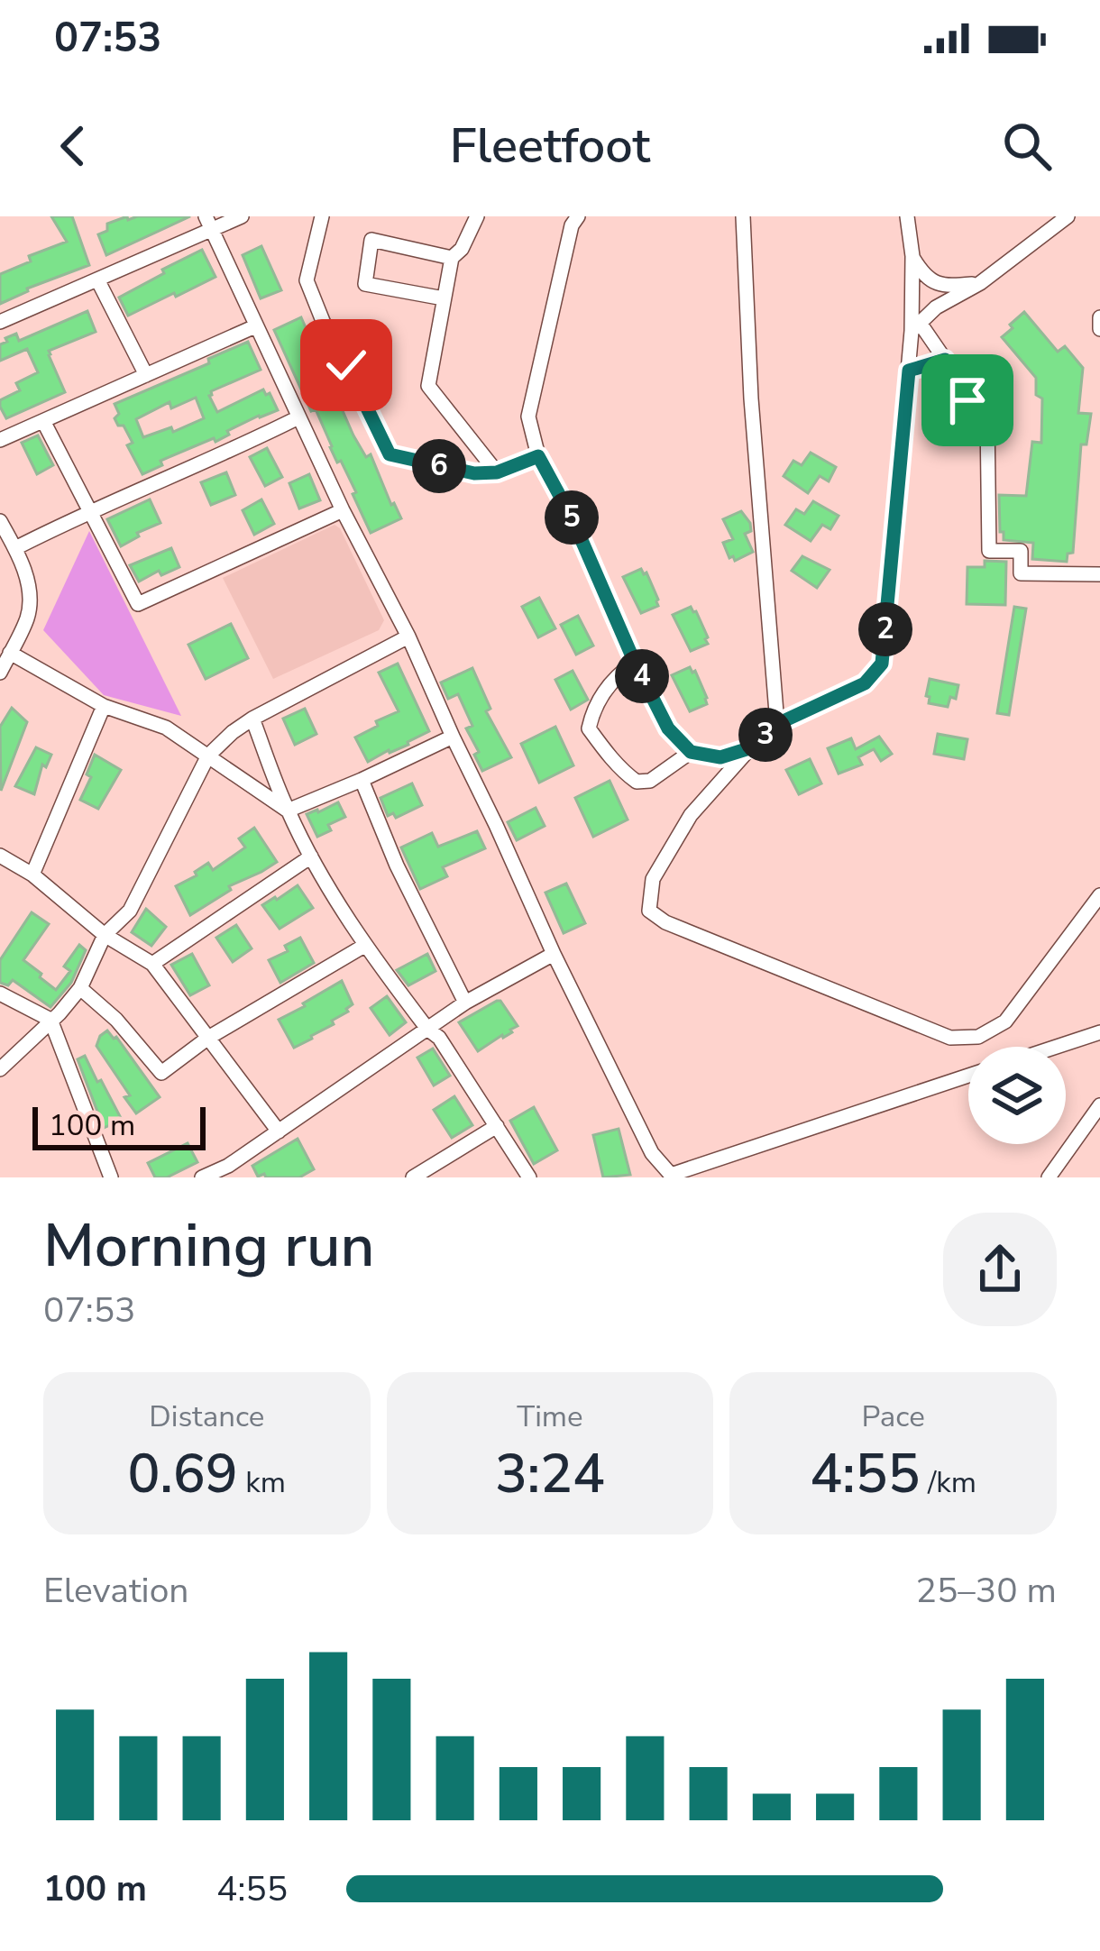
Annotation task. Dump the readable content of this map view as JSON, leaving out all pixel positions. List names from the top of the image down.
{
  "scale_bar": "100 m",
  "page": {
    "status": "07:53",
    "header": "Fleetfoot",
    "pins": [
      "6",
      "5",
      "2",
      "4",
      "3"
    ],
    "scale": "100 m",
    "heading": ["Morning run", "07:53"],
    "stats": [
      ["Distance", "0.69 km"],
      ["Time", "3:24"],
      ["Pace", "4:55 /km"]
    ],
    "chart": ["Elevation", "25–30 m"],
    "list": [
      {
        "name": "100 m",
        "note": "4:55"
      }
    ]
  }
}
